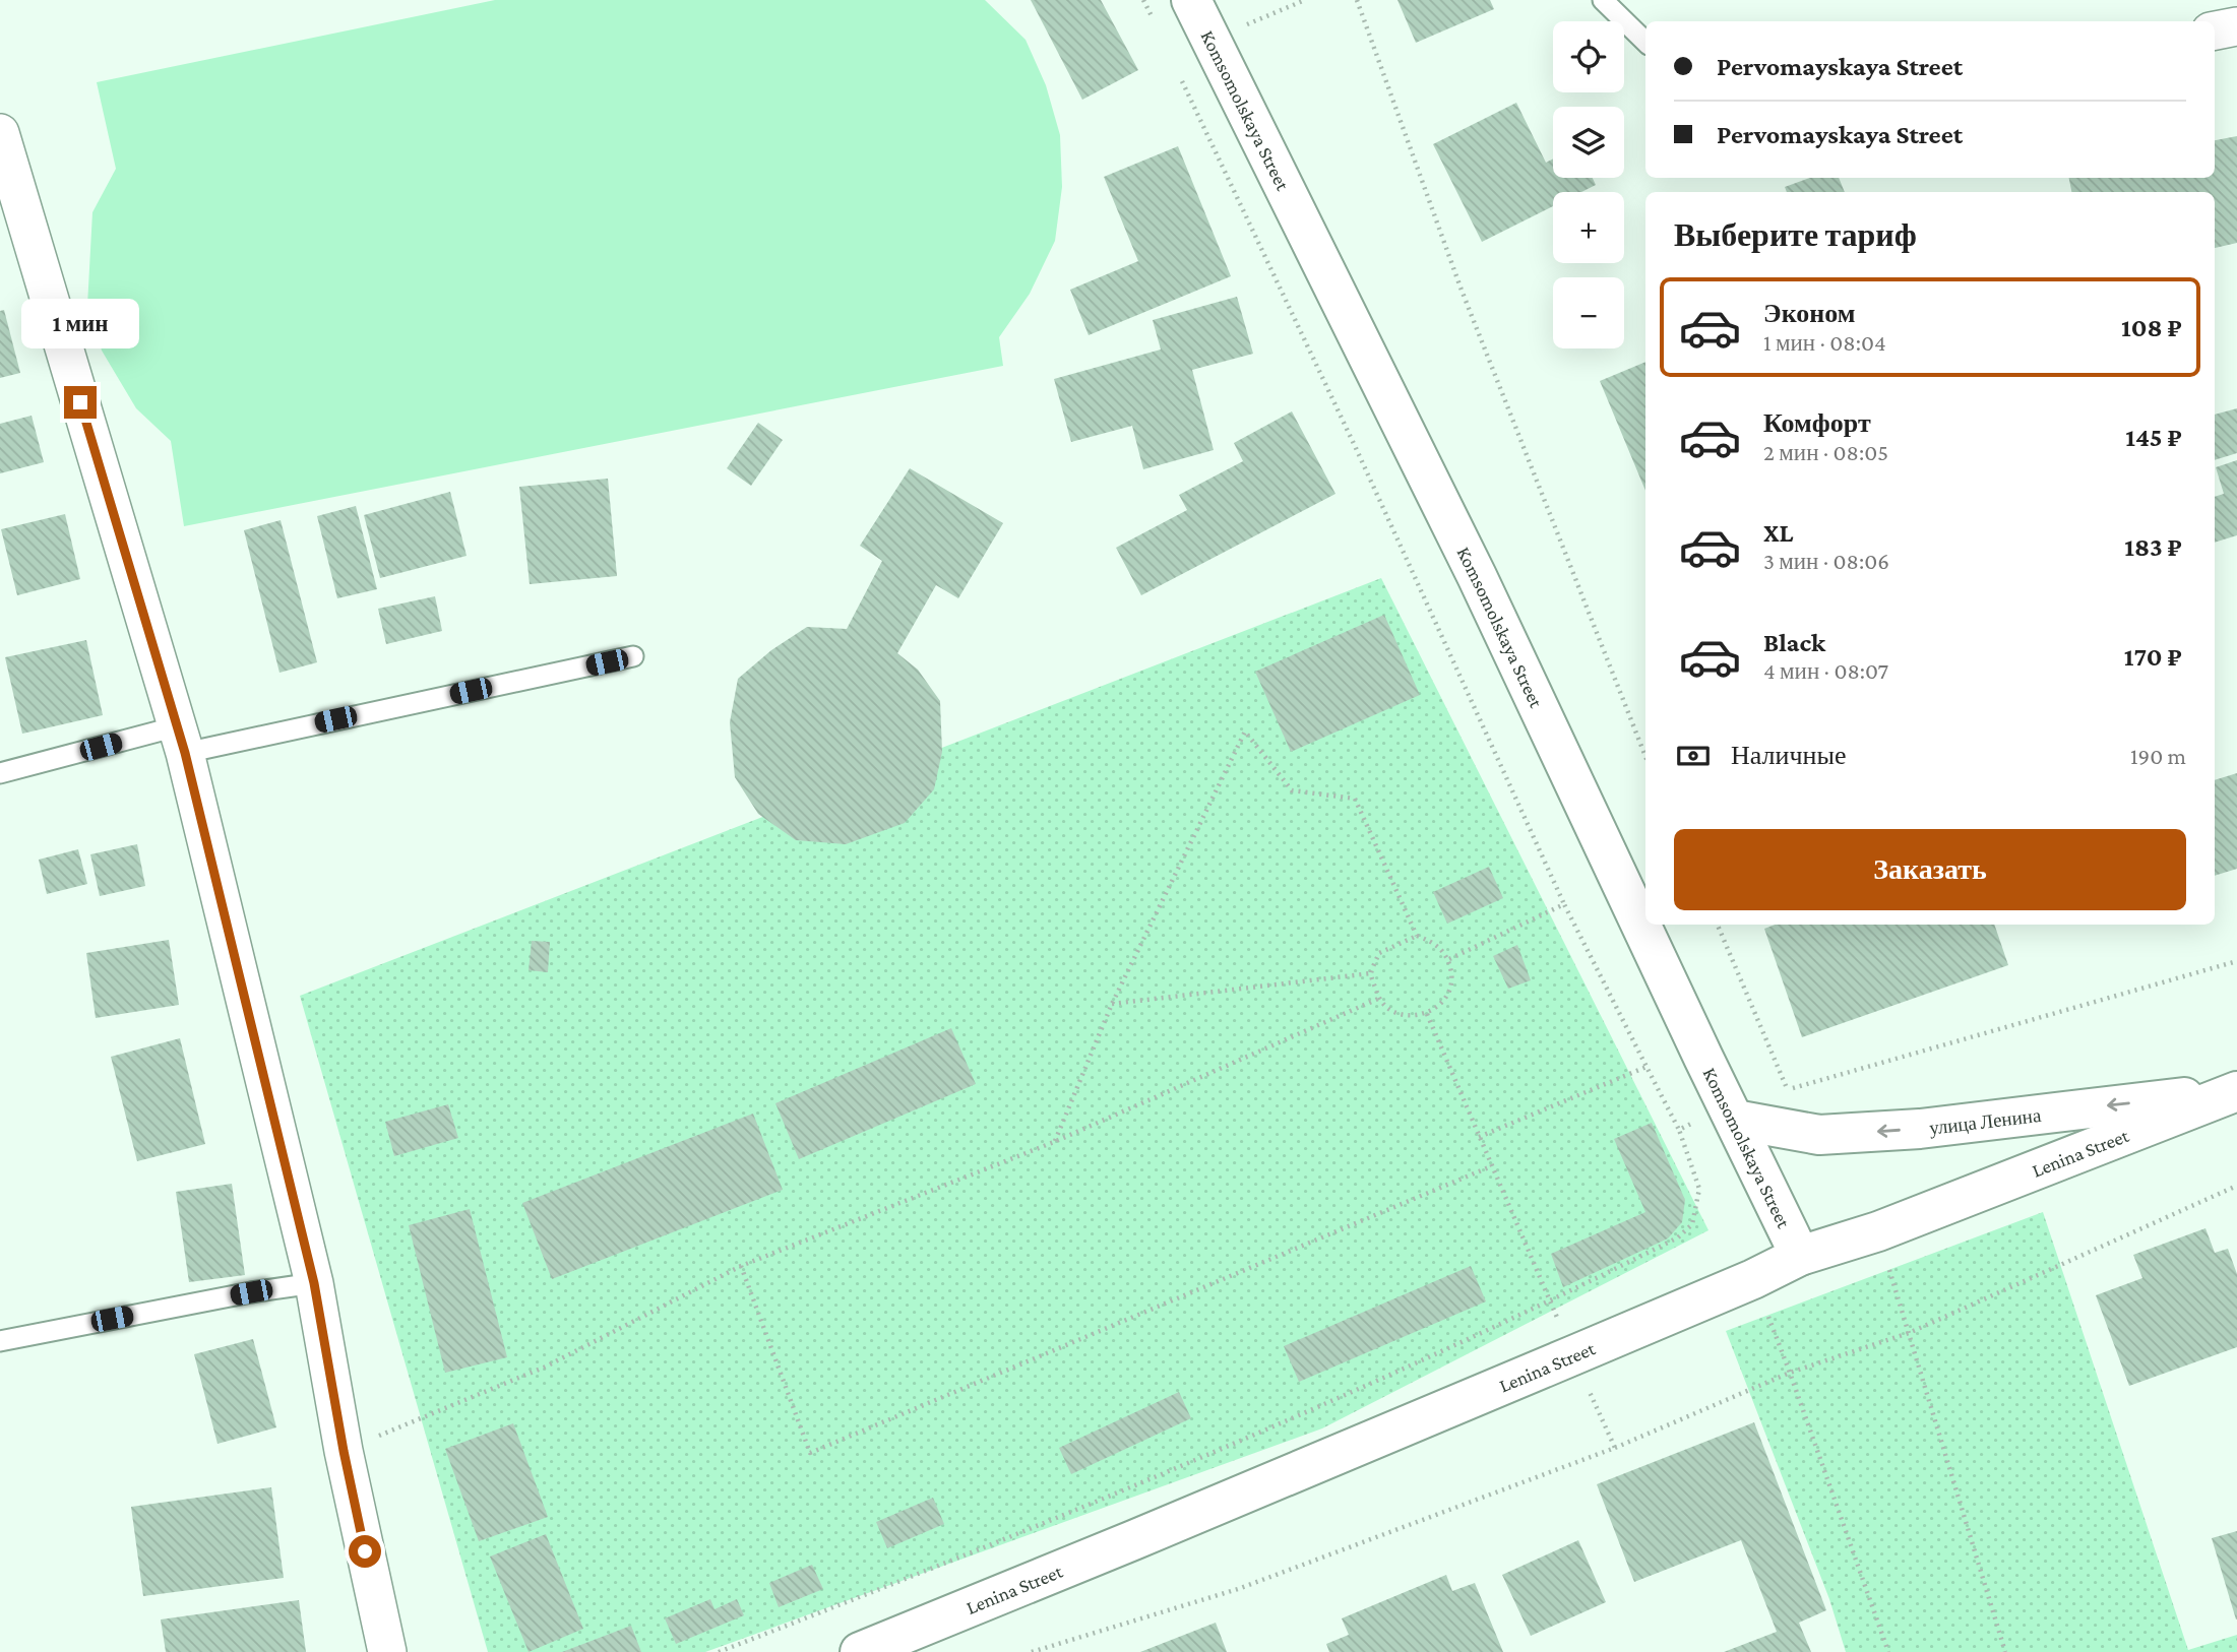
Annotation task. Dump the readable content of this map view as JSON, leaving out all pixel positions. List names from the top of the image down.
{
  "streets": {
    "street": ["Komsomolskaya Street", "улица Ленина", "Lenina Street"]
  },
  "crossings": [
    ["Komsomolskaya Street", "улица Ленина"],
    ["Komsomolskaya Street", "Lenina Street"],
    ["улица Ленина", "Lenina Street"]
  ],
  "one_way": ["улица Ленина"],
  "page": {
    "map_buttons": ["+", "−"],
    "banner": ["Pervomayskaya Street", "Pervomayskaya Street"],
    "heading": "Выберите тариф",
    "list": [
      {
        "name": "Эконом",
        "note": "1 мин · 08:04",
        "value": "108 ₽"
      },
      {
        "name": "Комфорт",
        "note": "2 мин · 08:05",
        "value": "145 ₽"
      },
      {
        "name": "XL",
        "note": "3 мин · 08:06",
        "value": "183 ₽"
      },
      {
        "name": "Black",
        "note": "4 мин · 08:07",
        "value": "170 ₽"
      }
    ],
    "bubble": "1 мин",
    "pay": ["Наличные", "190 m"],
    "buttons": "Заказать"
  }
}
